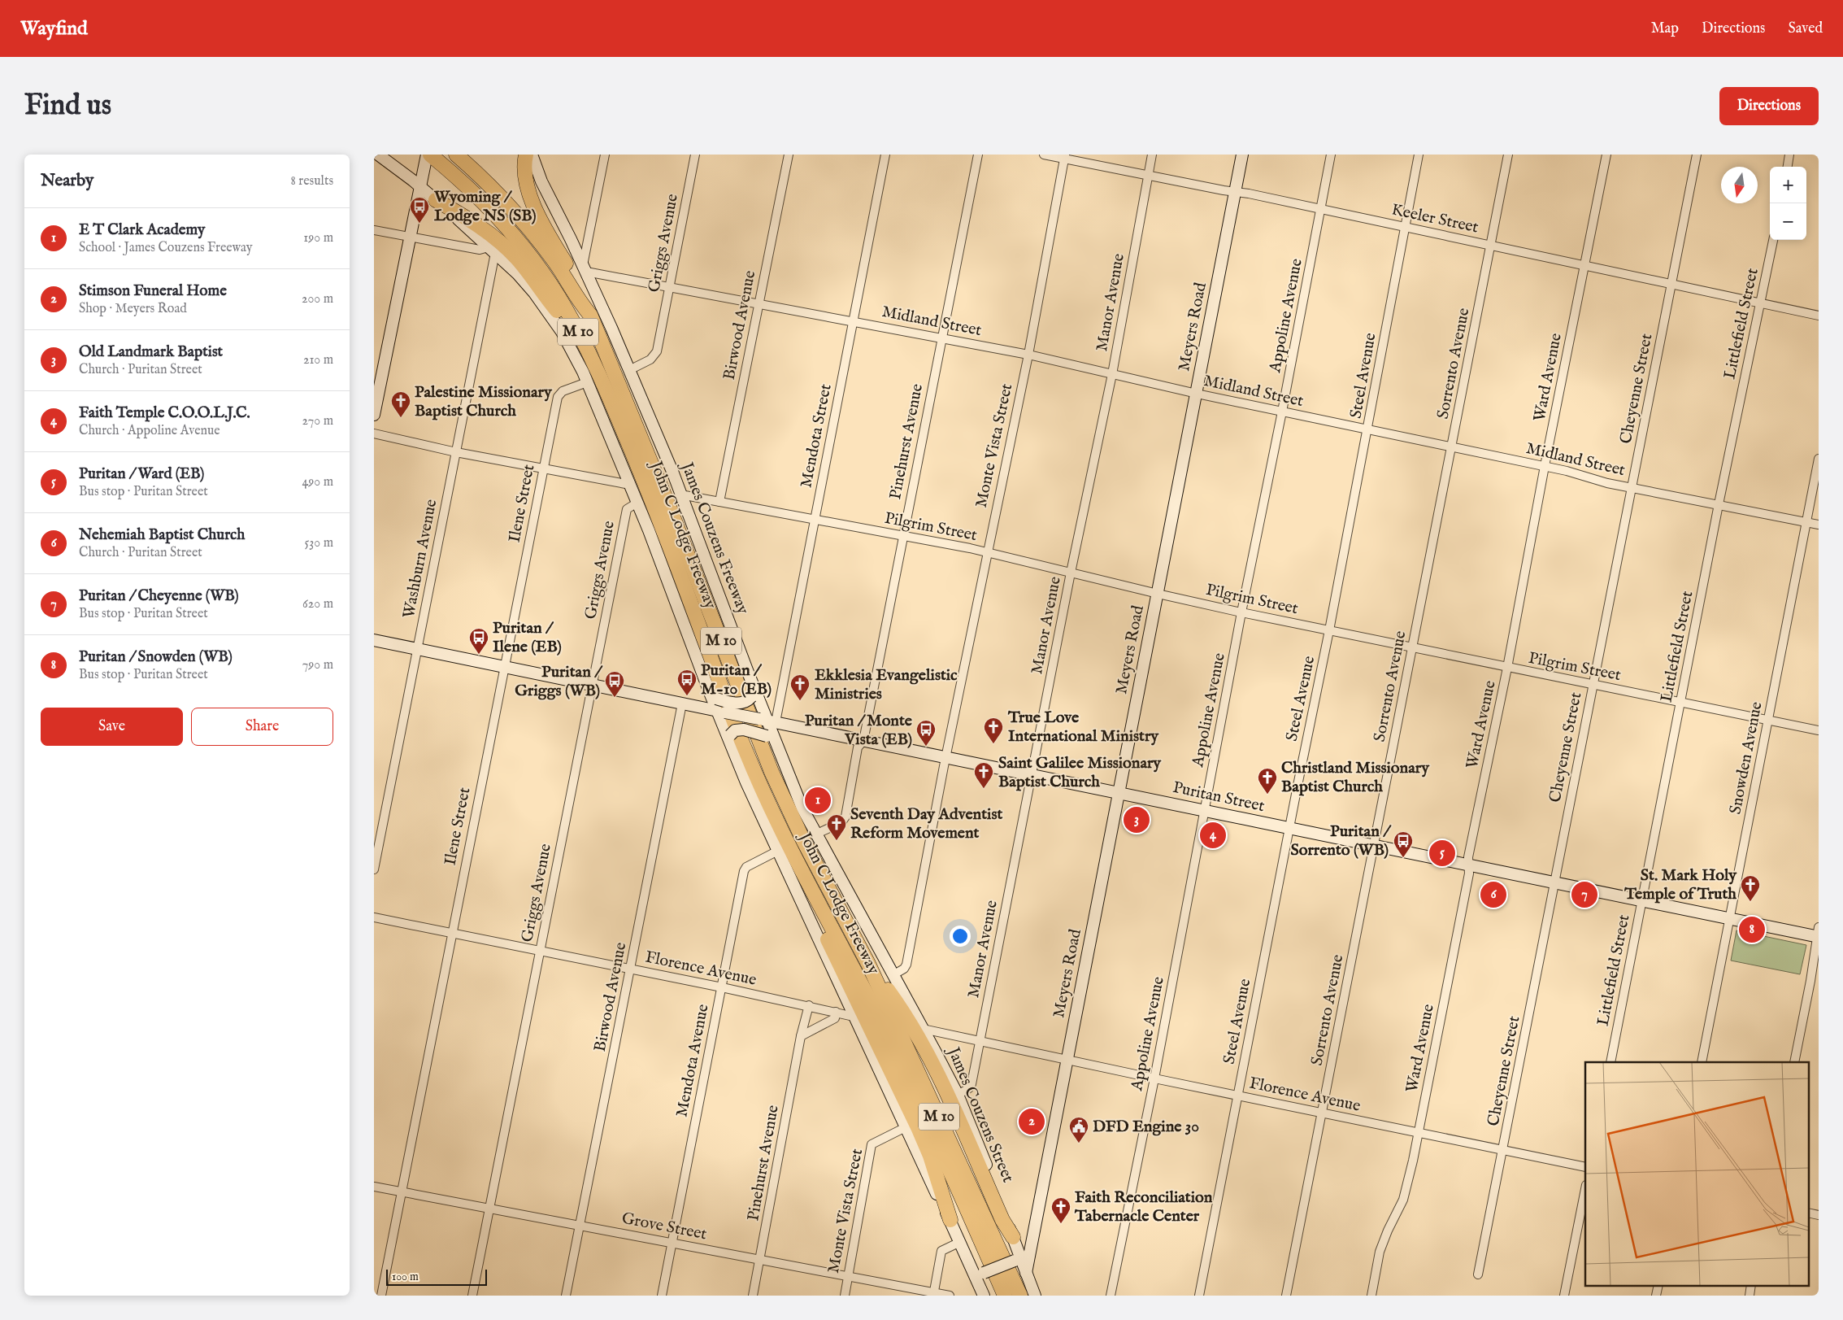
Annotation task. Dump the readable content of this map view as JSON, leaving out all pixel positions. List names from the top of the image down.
{
  "streets": {
    "highway": ["M 10", "John C Lodge Freeway"],
    "street": [
      "Keeler Street",
      "Griggs Avenue",
      "Manor Avenue",
      "Appoline Avenue",
      "Midland Street",
      "Littlefield Street",
      "Birwood Avenue",
      "Meyers Road",
      "Sorrento Avenue",
      "Steel Avenue",
      "Ward Avenue",
      "Cheyenne Street",
      "Mendota Street",
      "Pinehurst Avenue",
      "Monte Vista Street",
      "Ilene Street",
      "Pilgrim Street",
      "James Couzens Freeway",
      "Washburn Avenue",
      "Snowden Avenue",
      "Puritan Street",
      "Florence Avenue",
      "Mendota Avenue",
      "James Couzens Street",
      "Grove Street"
    ]
  },
  "crossings": [
    ["Keeler Street", "Manor Avenue"],
    ["Keeler Street", "Appoline Avenue"],
    ["Keeler Street", "Littlefield Street"],
    ["Keeler Street", "Meyers Road"],
    ["Keeler Street", "Sorrento Avenue"],
    ["Keeler Street", "Steel Avenue"],
    ["Keeler Street", "Ward Avenue"],
    ["Keeler Street", "Cheyenne Street"],
    ["Keeler Street", "Monte Vista Street"],
    ["Griggs Avenue", "Midland Street"],
    ["Griggs Avenue", "James Couzens Freeway"],
    ["Griggs Avenue", "Puritan Street"],
    ["Griggs Avenue", "Florence Avenue"],
    ["Griggs Avenue", "Grove Street"],
    ["Manor Avenue", "Midland Street"],
    ["Manor Avenue", "Pilgrim Street"],
    ["Manor Avenue", "Puritan Street"],
    ["Manor Avenue", "Florence Avenue"],
    ["Manor Avenue", "James Couzens Street"],
    ["Appoline Avenue", "Midland Street"],
    ["Appoline Avenue", "Pilgrim Street"],
    ["Appoline Avenue", "Puritan Street"],
    ["Appoline Avenue", "Florence Avenue"],
    ["Midland Street", "Littlefield Street"],
    ["Midland Street", "Birwood Avenue"],
    ["Midland Street", "Meyers Road"],
    ["Midland Street", "Sorrento Avenue"],
    ["Midland Street", "Steel Avenue"],
    ["Midland Street", "Ward Avenue"],
    ["Midland Street", "Cheyenne Street"],
    ["Midland Street", "Mendota Street"],
    ["Midland Street", "Pinehurst Avenue"],
    ["Midland Street", "Monte Vista Street"],
    ["Midland Street", "James Couzens Freeway"],
    ["Midland Street", "Snowden Avenue"],
    ["Littlefield Street", "Pilgrim Street"],
    ["Littlefield Street", "Puritan Street"],
    ["Birwood Avenue", "Pilgrim Street"],
    ["Birwood Avenue", "Puritan Street"],
    ["Birwood Avenue", "Florence Avenue"],
    ["Birwood Avenue", "Grove Street"],
    ["Meyers Road", "Pilgrim Street"],
    ["Meyers Road", "John C Lodge Freeway"],
    ["Meyers Road", "Puritan Street"],
    ["Meyers Road", "Florence Avenue"],
    ["Meyers Road", "James Couzens Street"],
    ["Sorrento Avenue", "Pilgrim Street"],
    ["Sorrento Avenue", "Puritan Street"],
    ["Sorrento Avenue", "Florence Avenue"],
    ["Steel Avenue", "Pilgrim Street"],
    ["Steel Avenue", "Puritan Street"],
    ["Steel Avenue", "Florence Avenue"],
    ["Ward Avenue", "Pilgrim Street"],
    ["Ward Avenue", "Puritan Street"],
    ["Ward Avenue", "Florence Avenue"],
    ["Cheyenne Street", "Pilgrim Street"],
    ["Cheyenne Street", "Puritan Street"],
    ["Cheyenne Street", "Florence Avenue"],
    ["Mendota Street", "Pilgrim Street"],
    ["Mendota Street", "James Couzens Freeway"],
    ["Mendota Street", "Puritan Street"],
    ["Pinehurst Avenue", "Pilgrim Street"],
    ["Pinehurst Avenue", "James Couzens Freeway"],
    ["Pinehurst Avenue", "Puritan Street"],
    ["Pinehurst Avenue", "Florence Avenue"],
    ["Pinehurst Avenue", "Grove Street"],
    ["Monte Vista Street", "Pilgrim Street"],
    ["Monte Vista Street", "James Couzens Freeway"],
    ["Monte Vista Street", "Puritan Street"],
    ["Monte Vista Street", "James Couzens Street"],
    ["Monte Vista Street", "Grove Street"],
    ["Ilene Street", "Puritan Street"],
    ["Ilene Street", "Florence Avenue"],
    ["Ilene Street", "Grove Street"],
    ["Pilgrim Street", "James Couzens Freeway"],
    ["Pilgrim Street", "Snowden Avenue"],
    ["James Couzens Freeway", "Puritan Street"],
    ["James Couzens Freeway", "James Couzens Street"],
    ["Washburn Avenue", "Puritan Street"],
    ["Snowden Avenue", "Puritan Street"],
    ["Florence Avenue", "Mendota Avenue"],
    ["Florence Avenue", "James Couzens Street"],
    ["Mendota Avenue", "Grove Street"]
  ],
  "places": {
    "bus stop": [
      "Wyoming / Lodge NS (SB)",
      "Puritan / Ilene (EB)",
      "Puritan / M-10 (EB)",
      "Puritan / Griggs (WB)",
      "Puritan / Monte Vista (EB)",
      "Puritan / Sorrento (WB)"
    ],
    "church": [
      "Palestine Missionary Baptist Church",
      "Ekklesia Evangelistic Ministries",
      "True Love International Ministry",
      "Saint Galilee Missionary Baptist Church",
      "Christland Missionary Baptist Church",
      "Seventh Day Adventist Reform Movement",
      "St. Mark Holy Temple of Truth",
      "Faith Reconciliation Tabernacle Center"
    ],
    "public building": ["DFD Engine 30"]
  },
  "scale_bar": "100 m",
  "north": "bottom",
  "page": {
    "header": "Wayfind",
    "nav": ["Map", "Directions", "Saved"],
    "buttons": [
      "Directions",
      ["Save", "Share"]
    ],
    "title": "Find us",
    "heading": ["Nearby", "8 results"],
    "map_buttons": ["+", "−"],
    "list": [
      {
        "mark": "1",
        "name": "E T Clark Academy",
        "note": "School · James Couzens Freeway",
        "value": "190 m"
      },
      {
        "mark": "2",
        "name": "Stimson Funeral Home",
        "note": "Shop · Meyers Road",
        "value": "200 m"
      },
      {
        "mark": "3",
        "name": "Old Landmark Baptist",
        "note": "Church · Puritan Street",
        "value": "210 m"
      },
      {
        "mark": "4",
        "name": "Faith Temple C.O.O.L.J.C.",
        "note": "Church · Appoline Avenue",
        "value": "270 m"
      },
      {
        "mark": "5",
        "name": "Puritan / Ward (EB)",
        "note": "Bus stop · Puritan Street",
        "value": "490 m"
      },
      {
        "mark": "6",
        "name": "Nehemiah Baptist Church",
        "note": "Church · Puritan Street",
        "value": "530 m"
      },
      {
        "mark": "7",
        "name": "Puritan / Cheyenne (WB)",
        "note": "Bus stop · Puritan Street",
        "value": "620 m"
      },
      {
        "mark": "8",
        "name": "Puritan / Snowden (WB)",
        "note": "Bus stop · Puritan Street",
        "value": "790 m"
      }
    ],
    "pins": [
      "1",
      "3",
      "4",
      "5",
      "6",
      "7",
      "8",
      "2"
    ],
    "scale": "100 m"
  }
}
